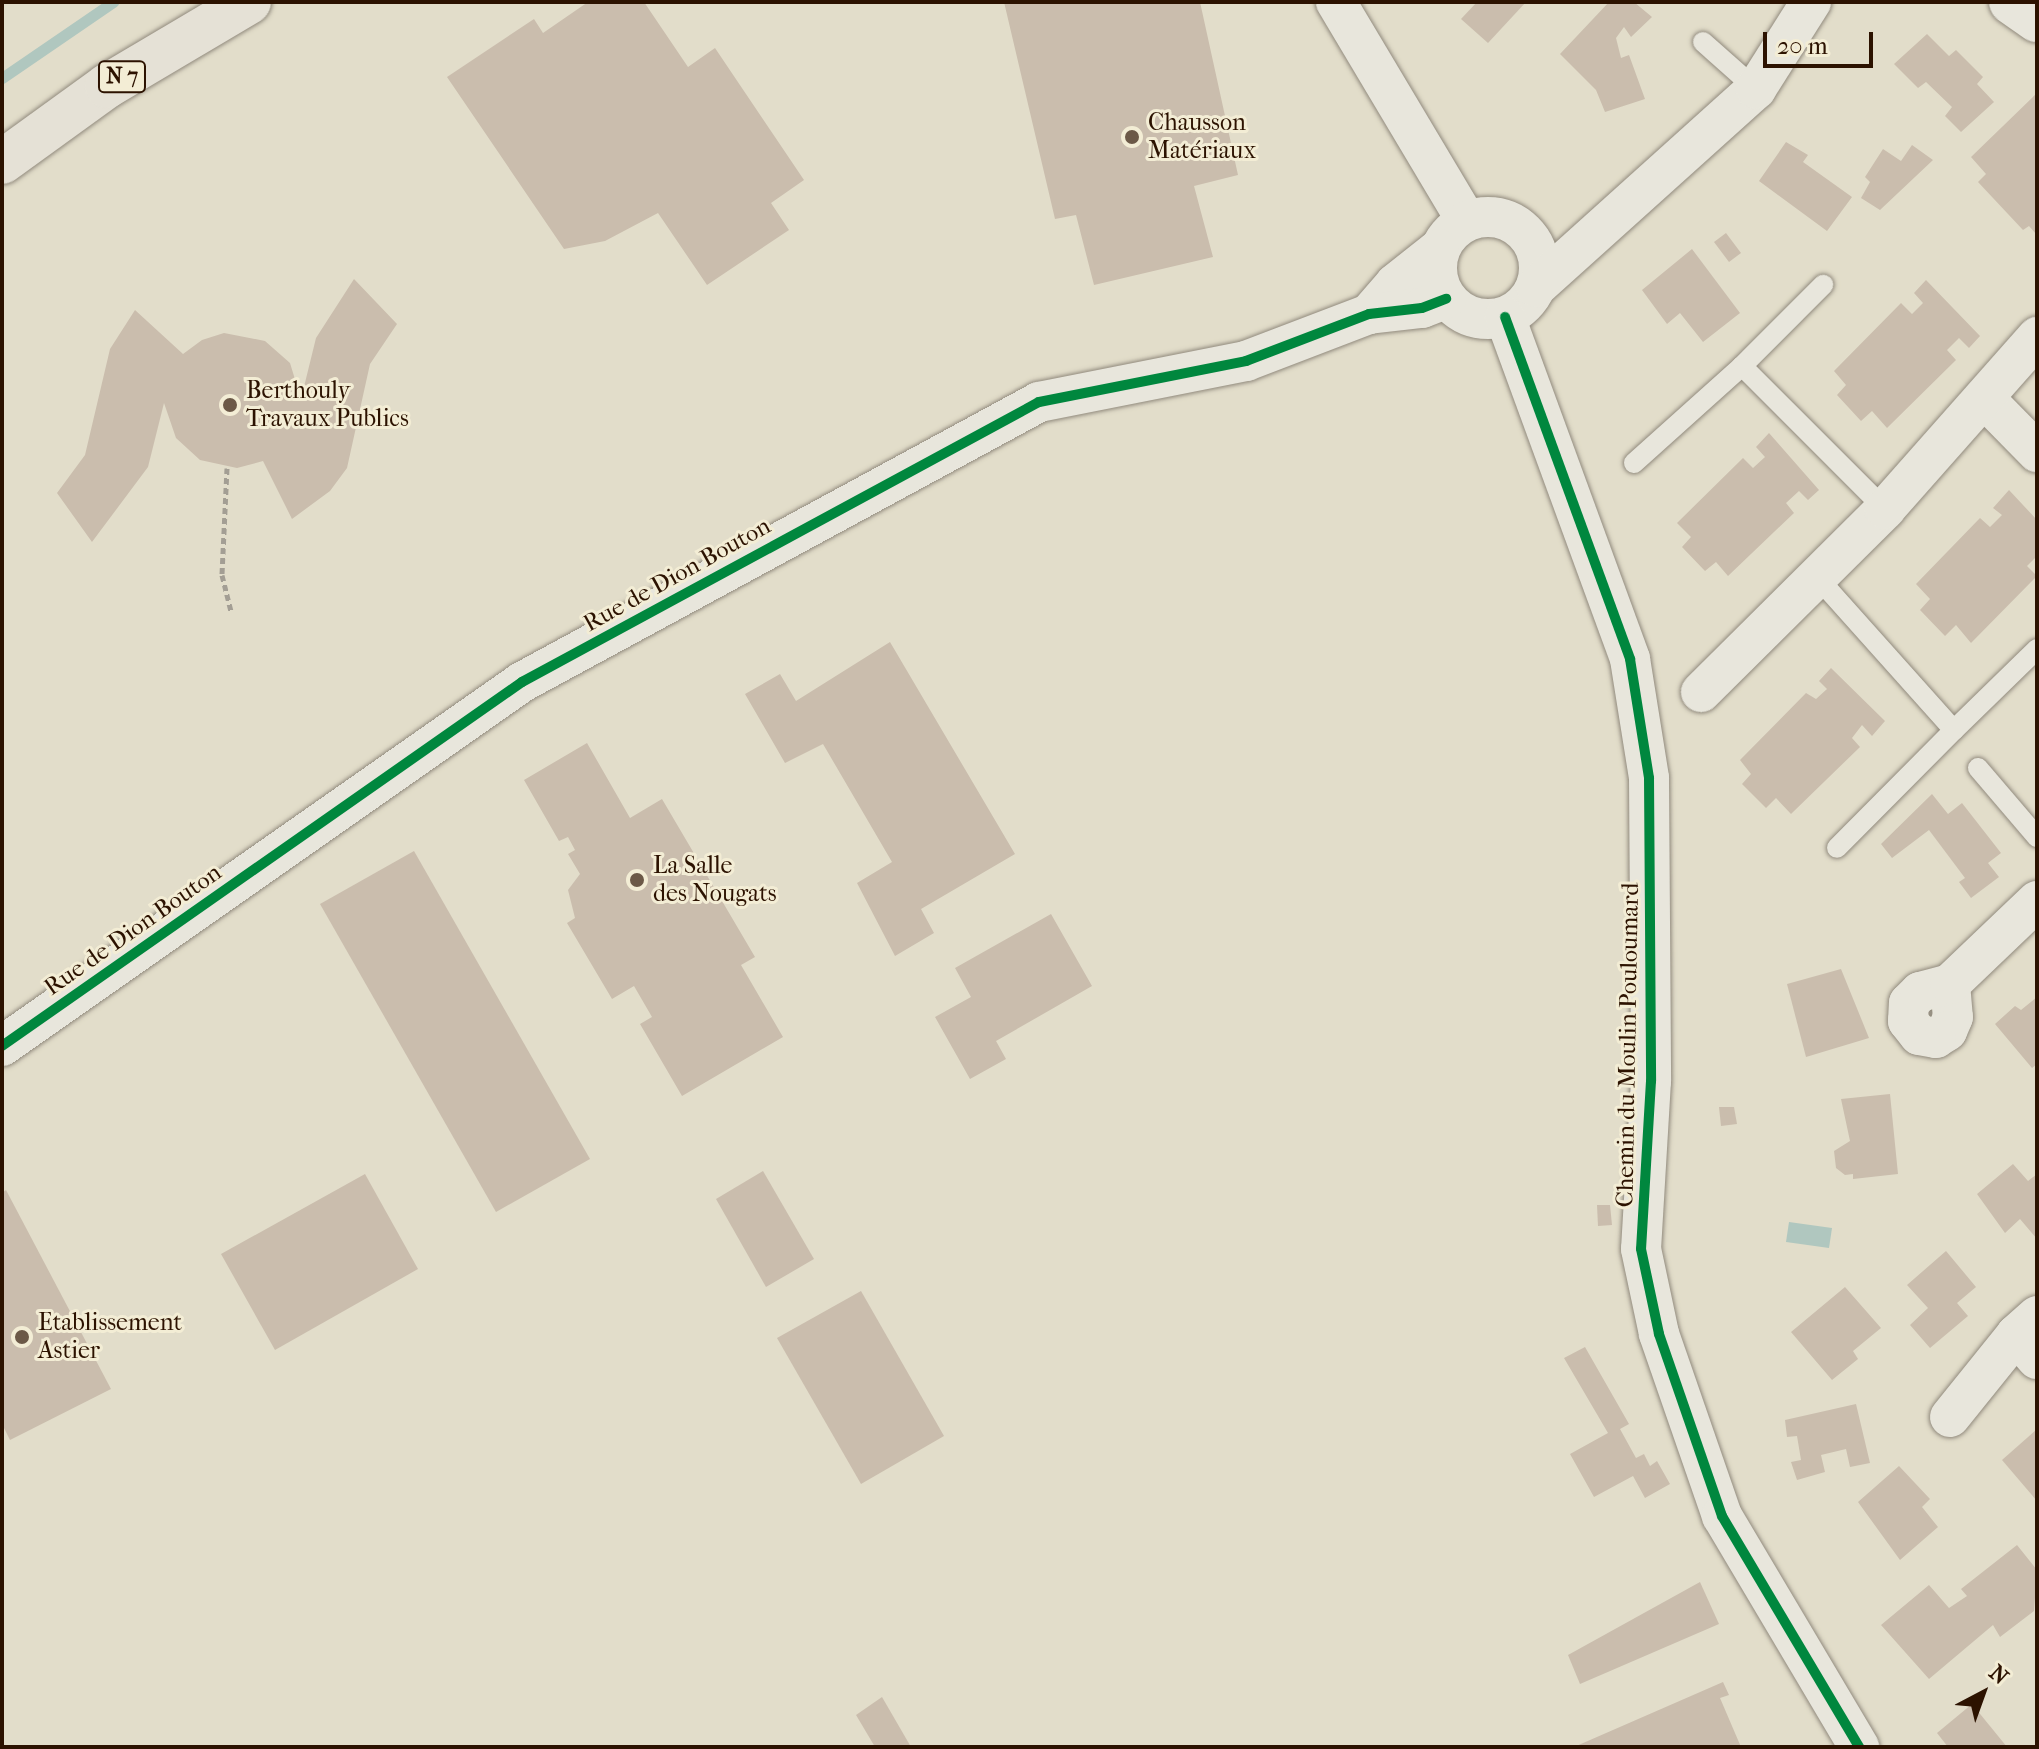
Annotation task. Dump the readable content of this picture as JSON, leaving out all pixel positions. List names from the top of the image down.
{
  "streets": {
    "main road": ["N 7"],
    "street": ["Rue de Dion Bouton", "Chemin du Moulin Pouloumard"]
  },
  "crossings": [
    ["Rue de Dion Bouton", "Chemin du Moulin Pouloumard"]
  ],
  "places": [
    "Chausson Matériaux",
    "Berthouly Travaux Publics",
    "La Salle des Nougats",
    "Etablissement Astier"
  ],
  "scale_bar": "20 m",
  "north": "top right"
}
